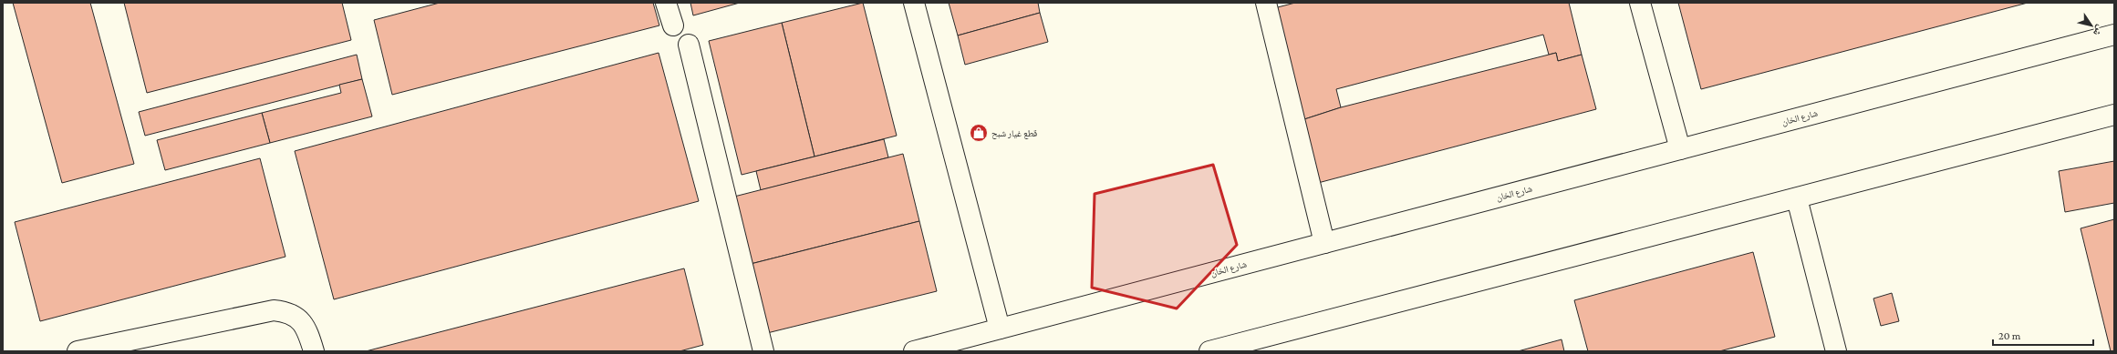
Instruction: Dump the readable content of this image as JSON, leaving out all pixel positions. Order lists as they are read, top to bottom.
{
  "streets": {
    "main road": ["شارع الخان"]
  },
  "places": {
    "shop": ["قطع غيار شبح"]
  },
  "scale_bar": "20 m",
  "north": "bottom right"
}
